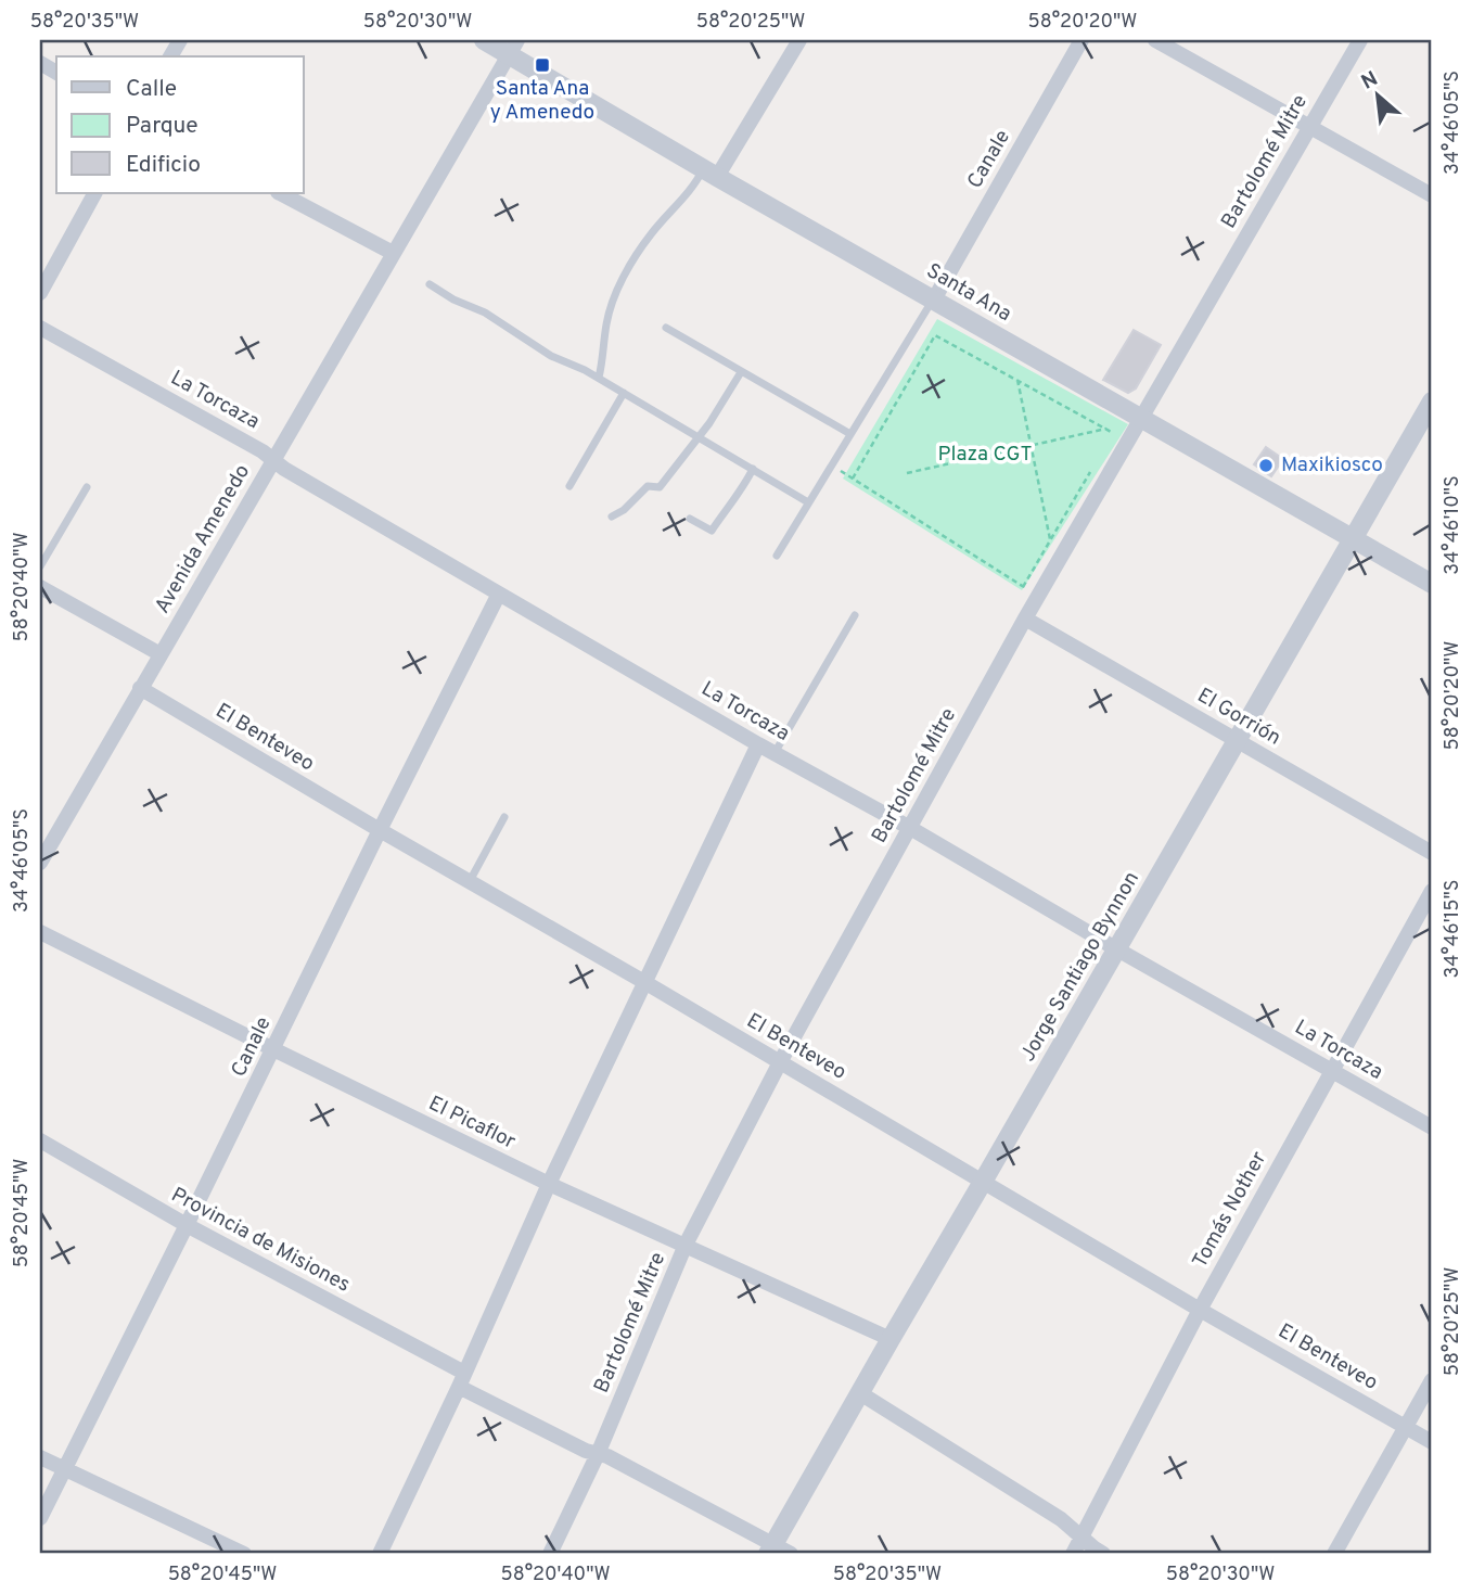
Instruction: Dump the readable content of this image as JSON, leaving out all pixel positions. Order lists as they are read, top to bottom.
{
  "streets": {
    "street": [
      "Canale",
      "Bartolomé Mitre",
      "Santa Ana",
      "La Torcaza",
      "Avenida Amenedo",
      "El Gorrión",
      "El Benteveo",
      "Jorge Santiago Bynnon",
      "El Picaflor",
      "Tomás Nother",
      "Provincia de Misiones"
    ]
  },
  "crossings": [
    ["Canale", "Santa Ana"],
    ["Canale", "La Torcaza"],
    ["Canale", "El Benteveo"],
    ["Canale", "El Picaflor"],
    ["Canale", "Provincia de Misiones"],
    ["Bartolomé Mitre", "Santa Ana"],
    ["Bartolomé Mitre", "La Torcaza"],
    ["Bartolomé Mitre", "El Gorrión"],
    ["Bartolomé Mitre", "El Benteveo"],
    ["Bartolomé Mitre", "El Picaflor"],
    ["Bartolomé Mitre", "Provincia de Misiones"],
    ["Santa Ana", "Avenida Amenedo"],
    ["Santa Ana", "Jorge Santiago Bynnon"],
    ["La Torcaza", "Avenida Amenedo"],
    ["La Torcaza", "Jorge Santiago Bynnon"],
    ["La Torcaza", "Tomás Nother"],
    ["Avenida Amenedo", "El Benteveo"],
    ["El Gorrión", "Jorge Santiago Bynnon"],
    ["El Benteveo", "Jorge Santiago Bynnon"],
    ["El Benteveo", "Tomás Nother"],
    ["Jorge Santiago Bynnon", "El Picaflor"],
    ["Jorge Santiago Bynnon", "Provincia de Misiones"]
  ],
  "parks": ["Plaza CGT"],
  "places": {
    "transit": ["Santa Ana y Amenedo"],
    "other": ["Maxikiosco"]
  },
  "legend": ["Calle", "Parque", "Edificio"],
  "north": "top left",
  "coordinates": [
    "58°20'35\"W",
    "58°20'30\"W",
    "58°20'25\"W",
    "58°20'20\"W",
    "34°46'05\"S",
    "34°46'10\"S",
    "58°20'40\"W",
    "34°46'15\"S",
    "58°20'45\"W"
  ]
}
